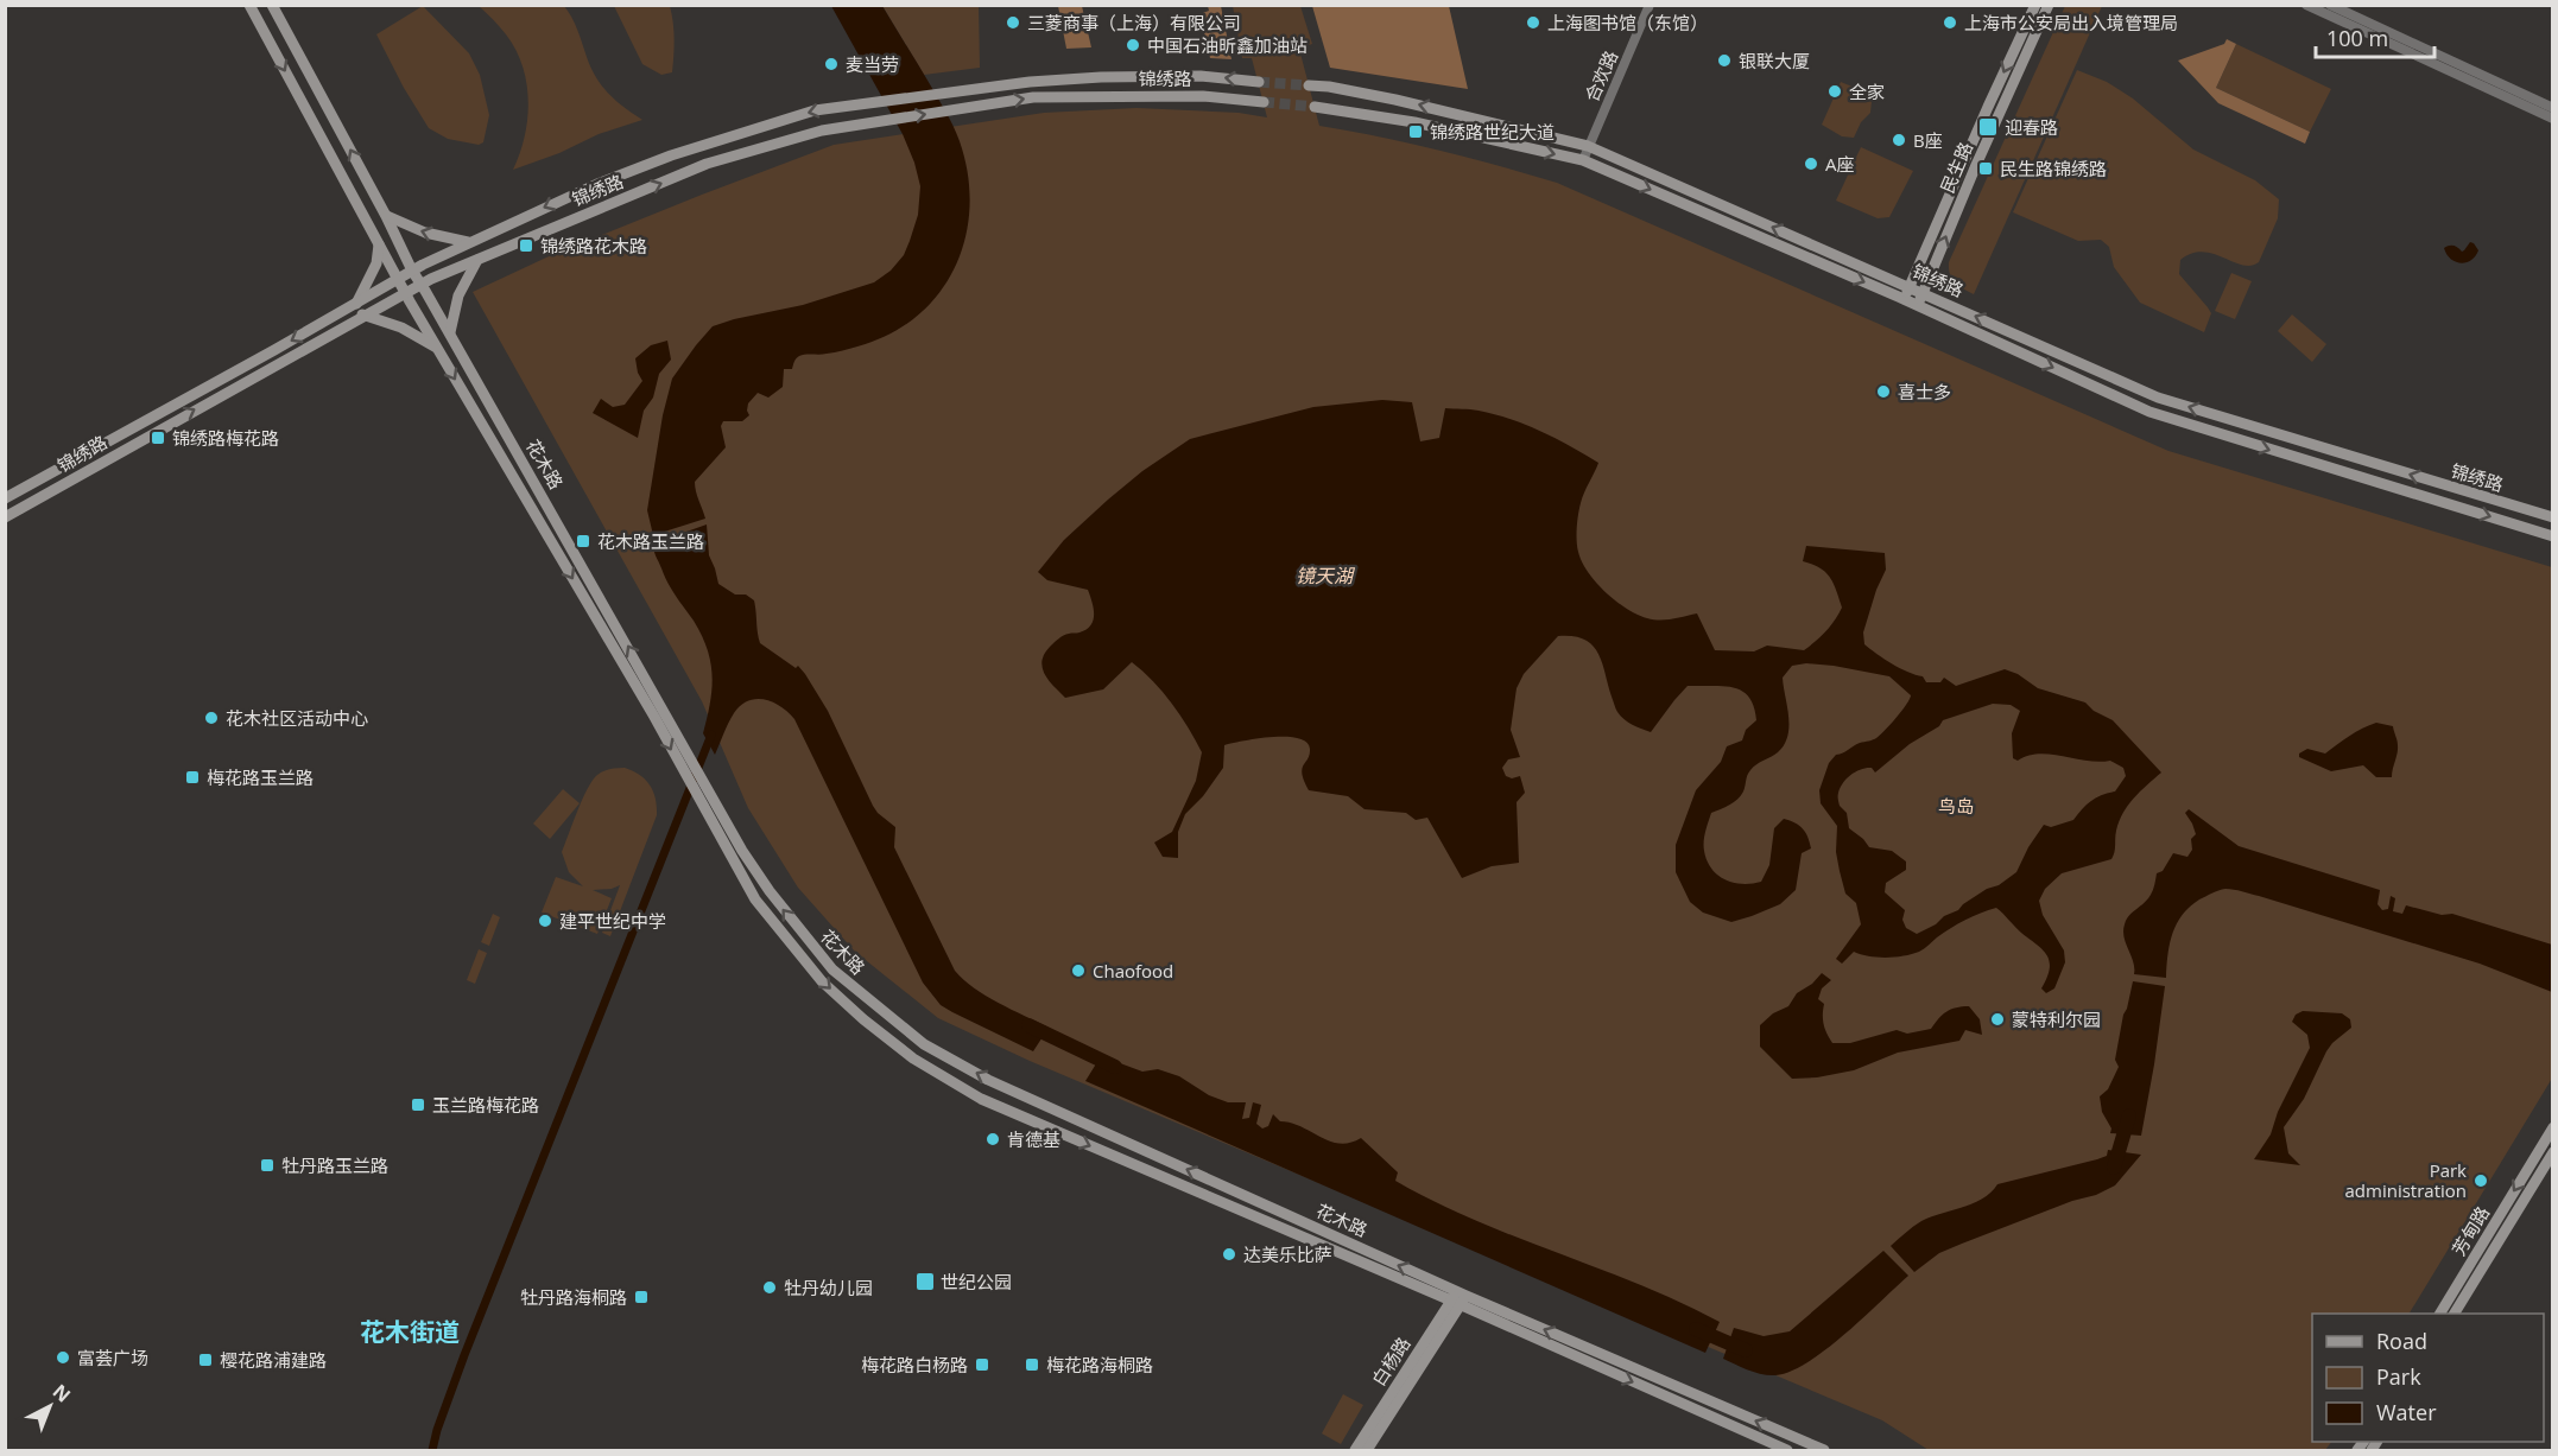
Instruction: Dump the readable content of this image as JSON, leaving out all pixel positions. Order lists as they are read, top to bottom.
{
  "streets": {
    "main road": [
      "锦绣路",
      "民生路",
      "花木路",
      "芳甸路",
      "白杨路"
    ],
    "street": ["合欢路"]
  },
  "crossings": [
    ["合欢路", "锦绣路"],
    ["锦绣路", "民生路"],
    ["锦绣路", "花木路"],
    ["花木路", "白杨路"]
  ],
  "districts": ["花木街道"],
  "water": ["镜天湖"],
  "parks": ["鸟岛"],
  "places": {
    "other": [
      "三菱商事（上海）有限公司",
      "上海图书馆（东馆）",
      "上海市公安局出入境管理局",
      "中国石油昕鑫加油站",
      "银联大厦",
      "麦当劳",
      "全家",
      "B座",
      "A座",
      "喜士多",
      "花木社区活动中心",
      "建平世纪中学",
      "Chaofood",
      "蒙特利尔园",
      "肯德基",
      "Park administration",
      "达美乐比萨",
      "牡丹幼儿园",
      "富荟广场"
    ],
    "transit": [
      "迎春路",
      "锦绣路世纪大道",
      "民生路锦绣路",
      "锦绣路花木路",
      "锦绣路梅花路",
      "花木路玉兰路",
      "梅花路玉兰路",
      "玉兰路梅花路",
      "牡丹路玉兰路",
      "世纪公园",
      "牡丹路海桐路",
      "樱花路浦建路",
      "梅花路白杨路",
      "梅花路海桐路"
    ]
  },
  "legend": ["Road", "Park", "Water"],
  "scale_bar": "100 m",
  "north": "top right"
}
